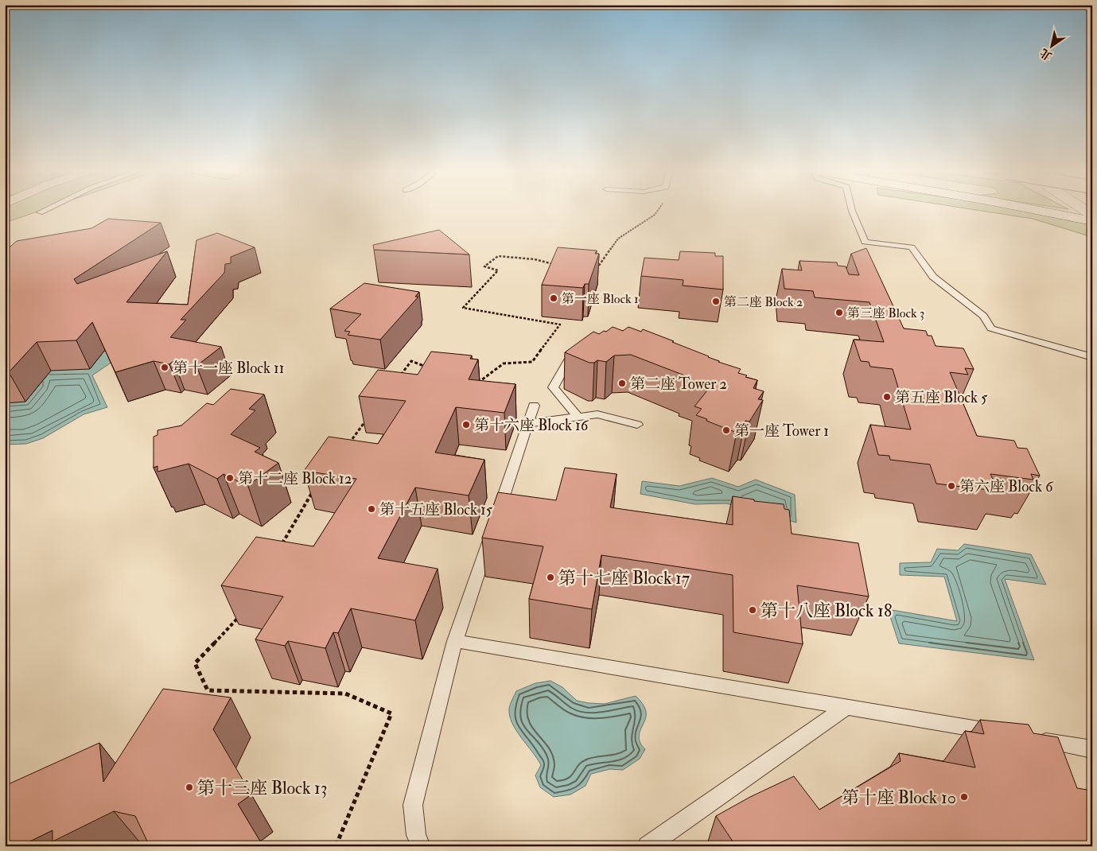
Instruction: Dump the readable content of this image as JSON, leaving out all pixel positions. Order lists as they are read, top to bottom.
{
  "places": [
    "第一座 Block 1",
    "第二座 Block 2",
    "第三座 Block 3",
    "第十一座 Block 11",
    "第二座 Tower 2",
    "第五座 Block 5",
    "第十六座 Block 16",
    "第一座 Tower 1",
    "第十二座 Block 12",
    "第六座 Block 6",
    "第十五座 Block 15",
    "第十七座 Block 17",
    "第十八座 Block 18",
    "第十三座 Block 13",
    "第十座 Block 10"
  ],
  "north": "bottom left"
}
